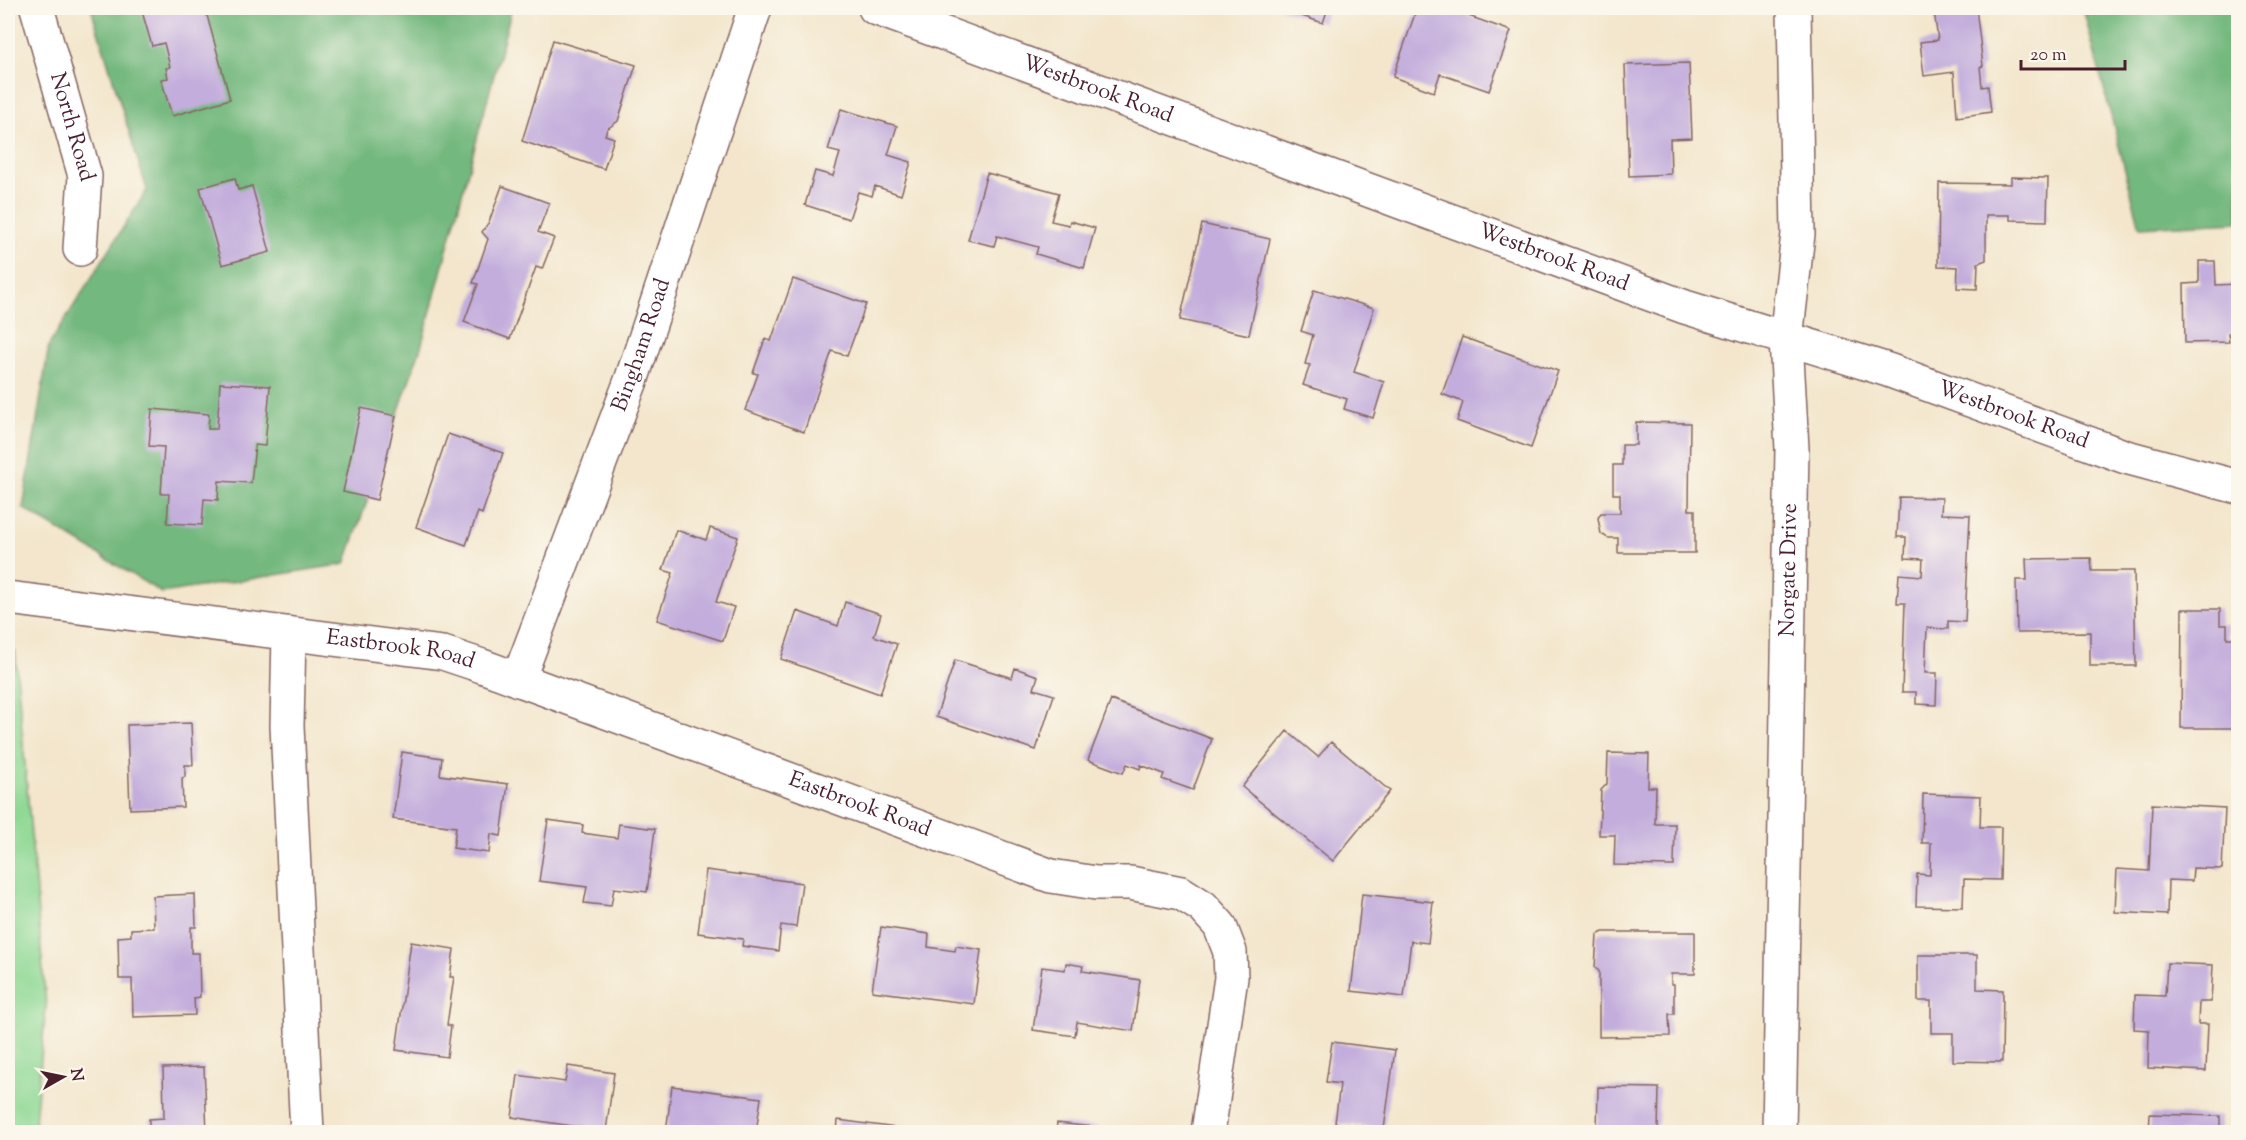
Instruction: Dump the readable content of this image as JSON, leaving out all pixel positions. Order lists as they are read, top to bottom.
{
  "streets": {
    "street": [
      "Westbrook Road",
      "North Road",
      "Bingham Road",
      "Norgate Drive",
      "Eastbrook Road"
    ]
  },
  "crossings": [
    ["Westbrook Road", "Norgate Drive"],
    ["Bingham Road", "Eastbrook Road"]
  ],
  "scale_bar": "20 m",
  "north": "right"
}
